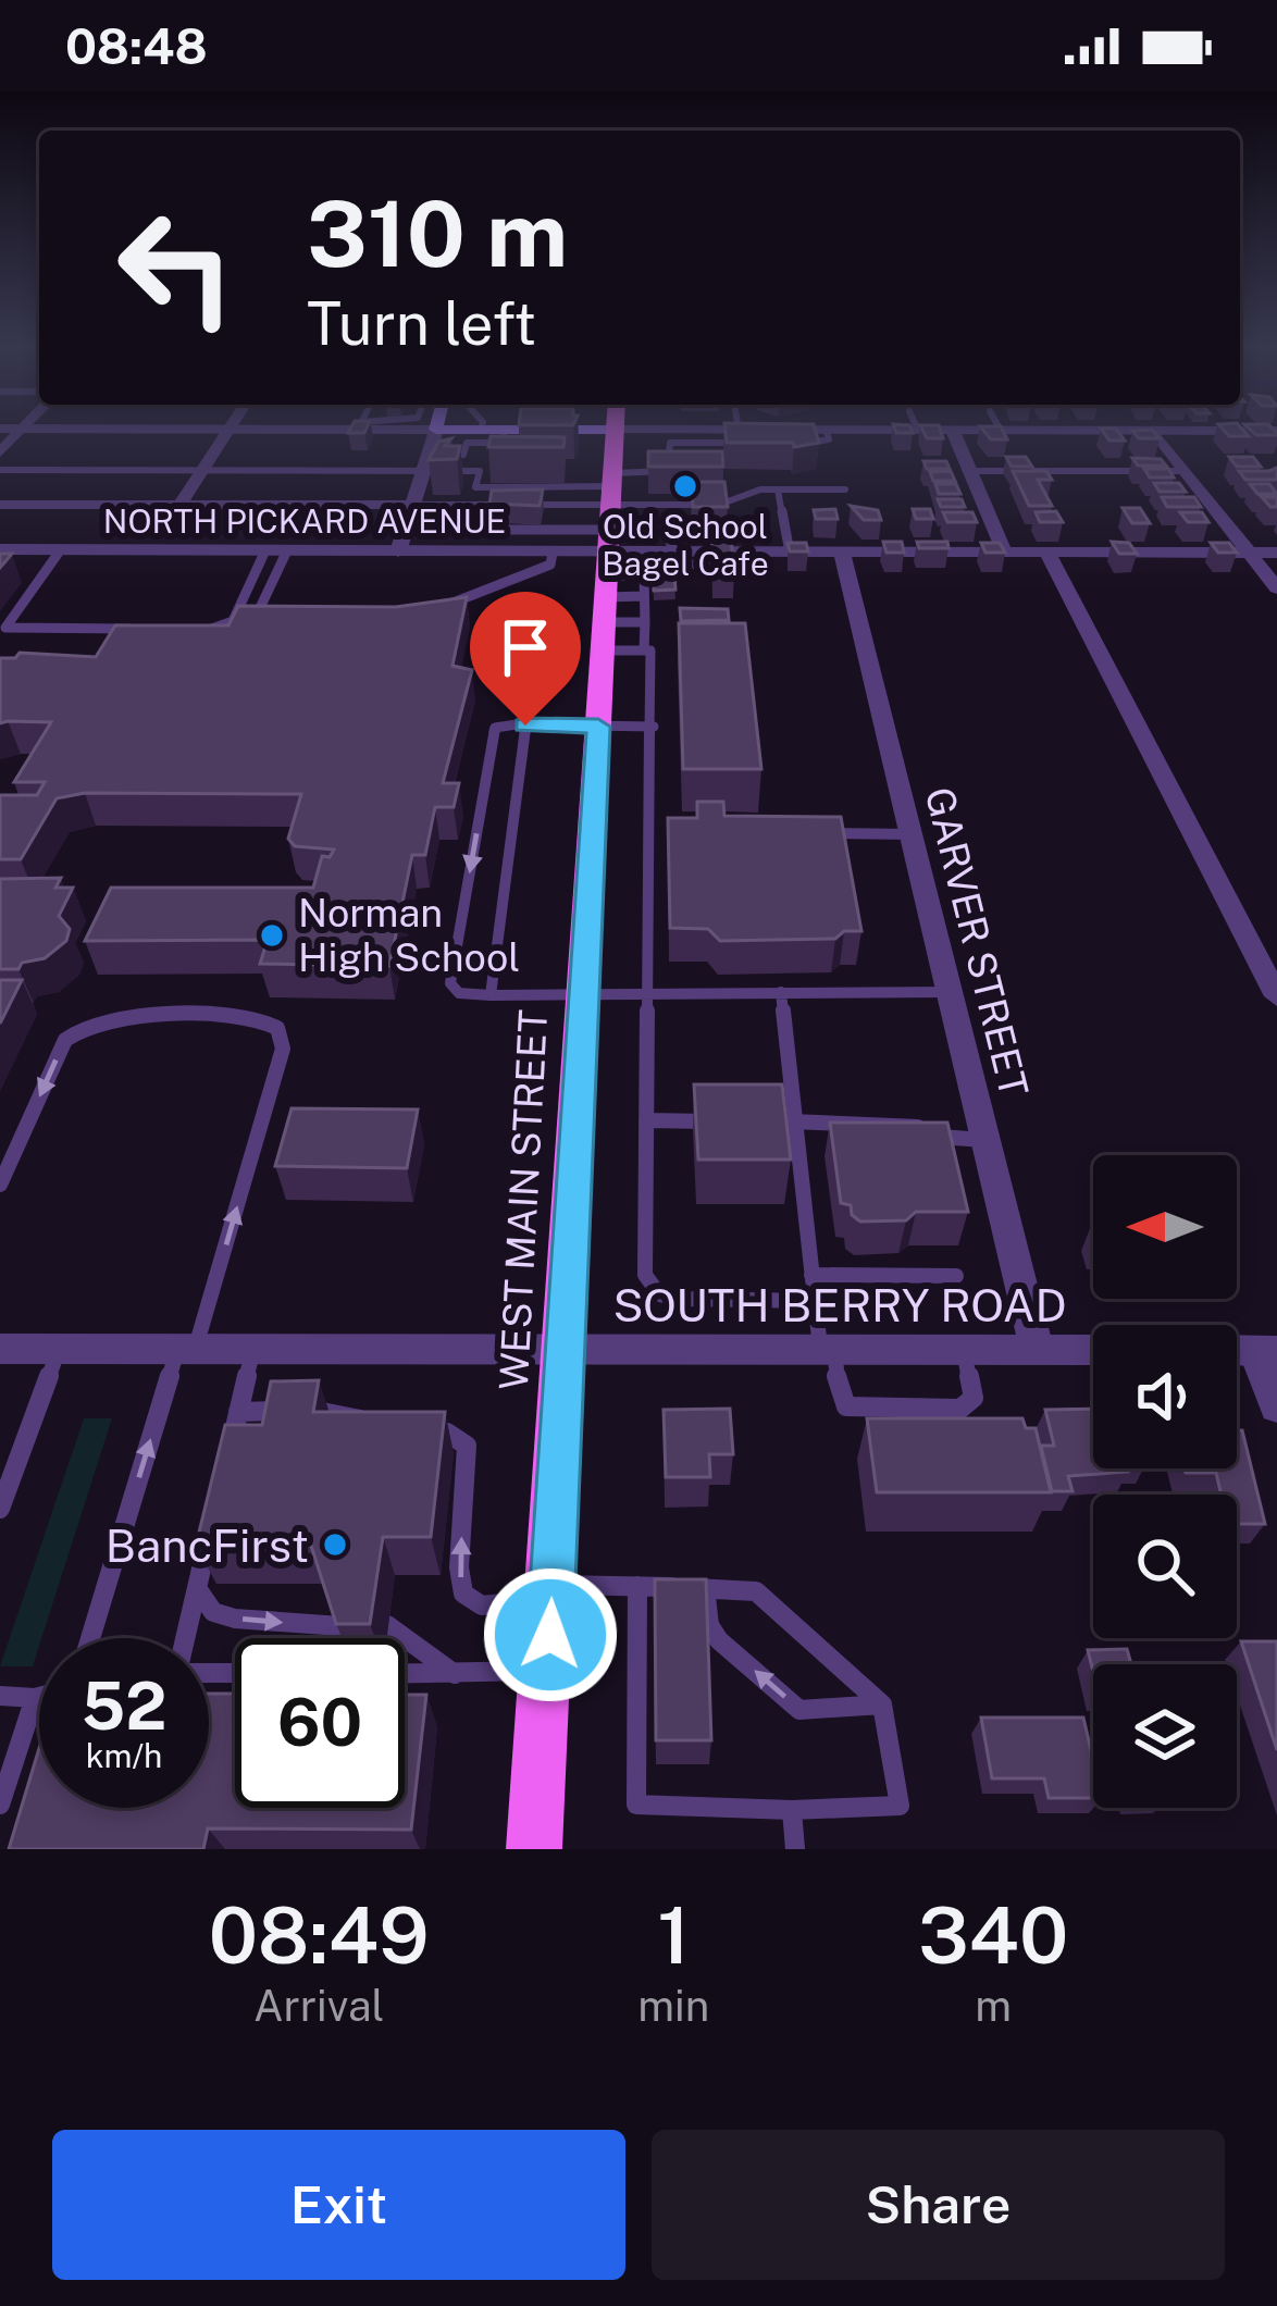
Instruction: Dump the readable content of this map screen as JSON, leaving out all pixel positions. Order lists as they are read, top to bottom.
{
  "streets": {
    "main road": ["WEST MAIN STREET"],
    "street": ["NORTH PICKARD AVENUE", "GARVER STREET", "SOUTH BERRY ROAD"]
  },
  "crossings": [
    ["NORTH PICKARD AVENUE", "GARVER STREET"],
    ["NORTH PICKARD AVENUE", "WEST MAIN STREET"],
    ["GARVER STREET", "SOUTH BERRY ROAD"],
    ["WEST MAIN STREET", "SOUTH BERRY ROAD"]
  ],
  "places": ["Old School Bagel Cafe", "Norman High School", "BancFirst"],
  "north": "left",
  "page": {
    "status": "08:48",
    "turn": ["310 m", "Turn left"],
    "speed": "52 km/h",
    "limit": "60",
    "eta": [
      "08:49",
      "Arrival",
      "1",
      "min",
      "340",
      "m"
    ],
    "buttons": ["Exit", "Share"]
  }
}
